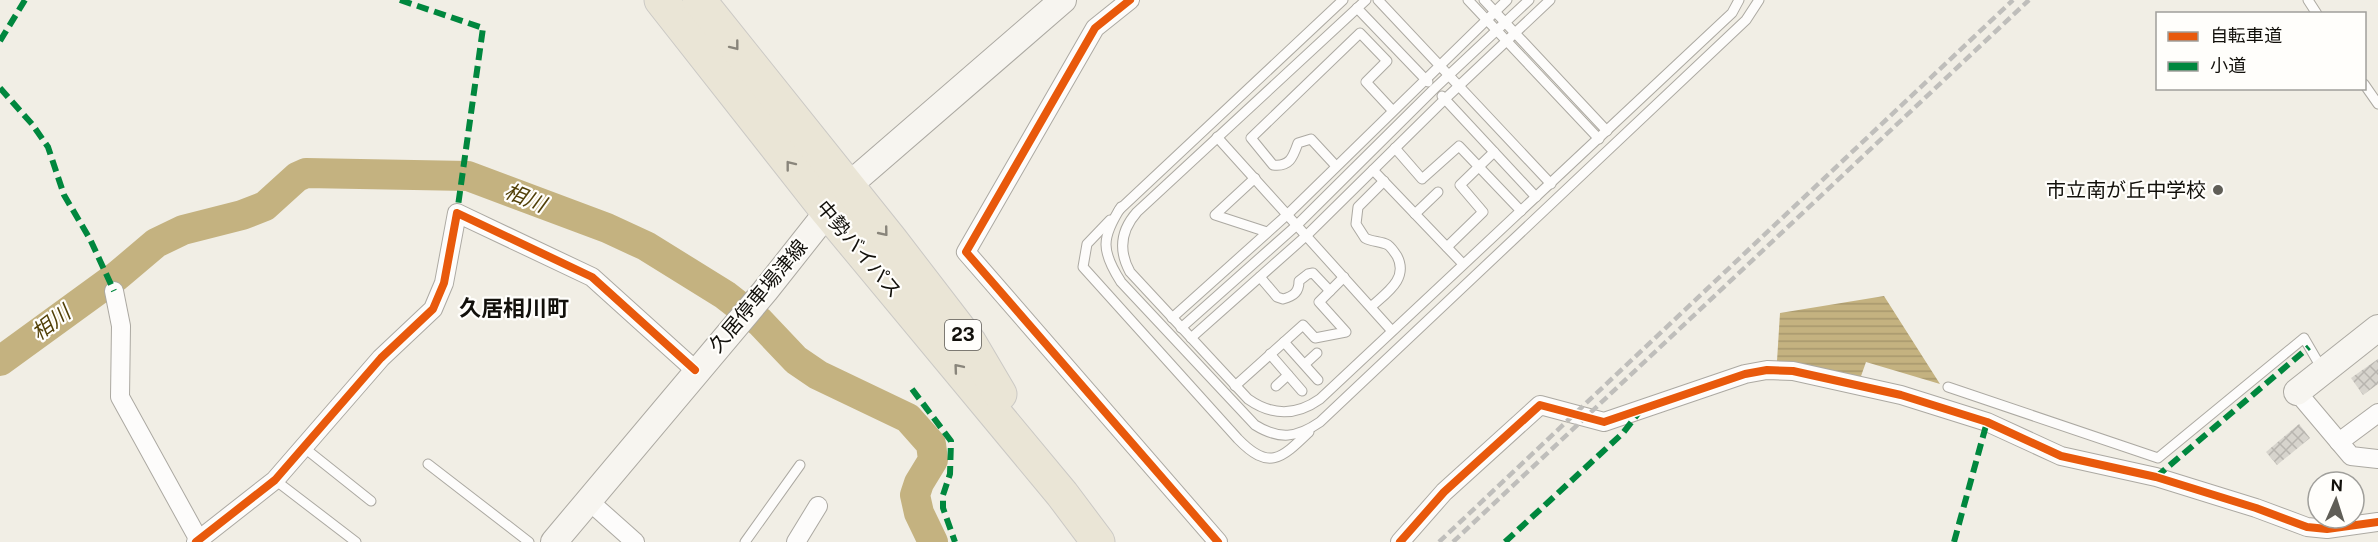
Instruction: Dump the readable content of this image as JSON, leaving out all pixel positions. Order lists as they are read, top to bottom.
{
  "streets": {
    "highway": ["中勢バイパス", "23"],
    "main road": ["久居停車場津線"]
  },
  "crossings": [
    ["中勢バイパス", "久居停車場津線"]
  ],
  "districts": ["久居相川町"],
  "water": ["相川"],
  "places": ["市立南が丘中学校"],
  "legend": ["自転車道", "小道"],
  "north": "top"
}
